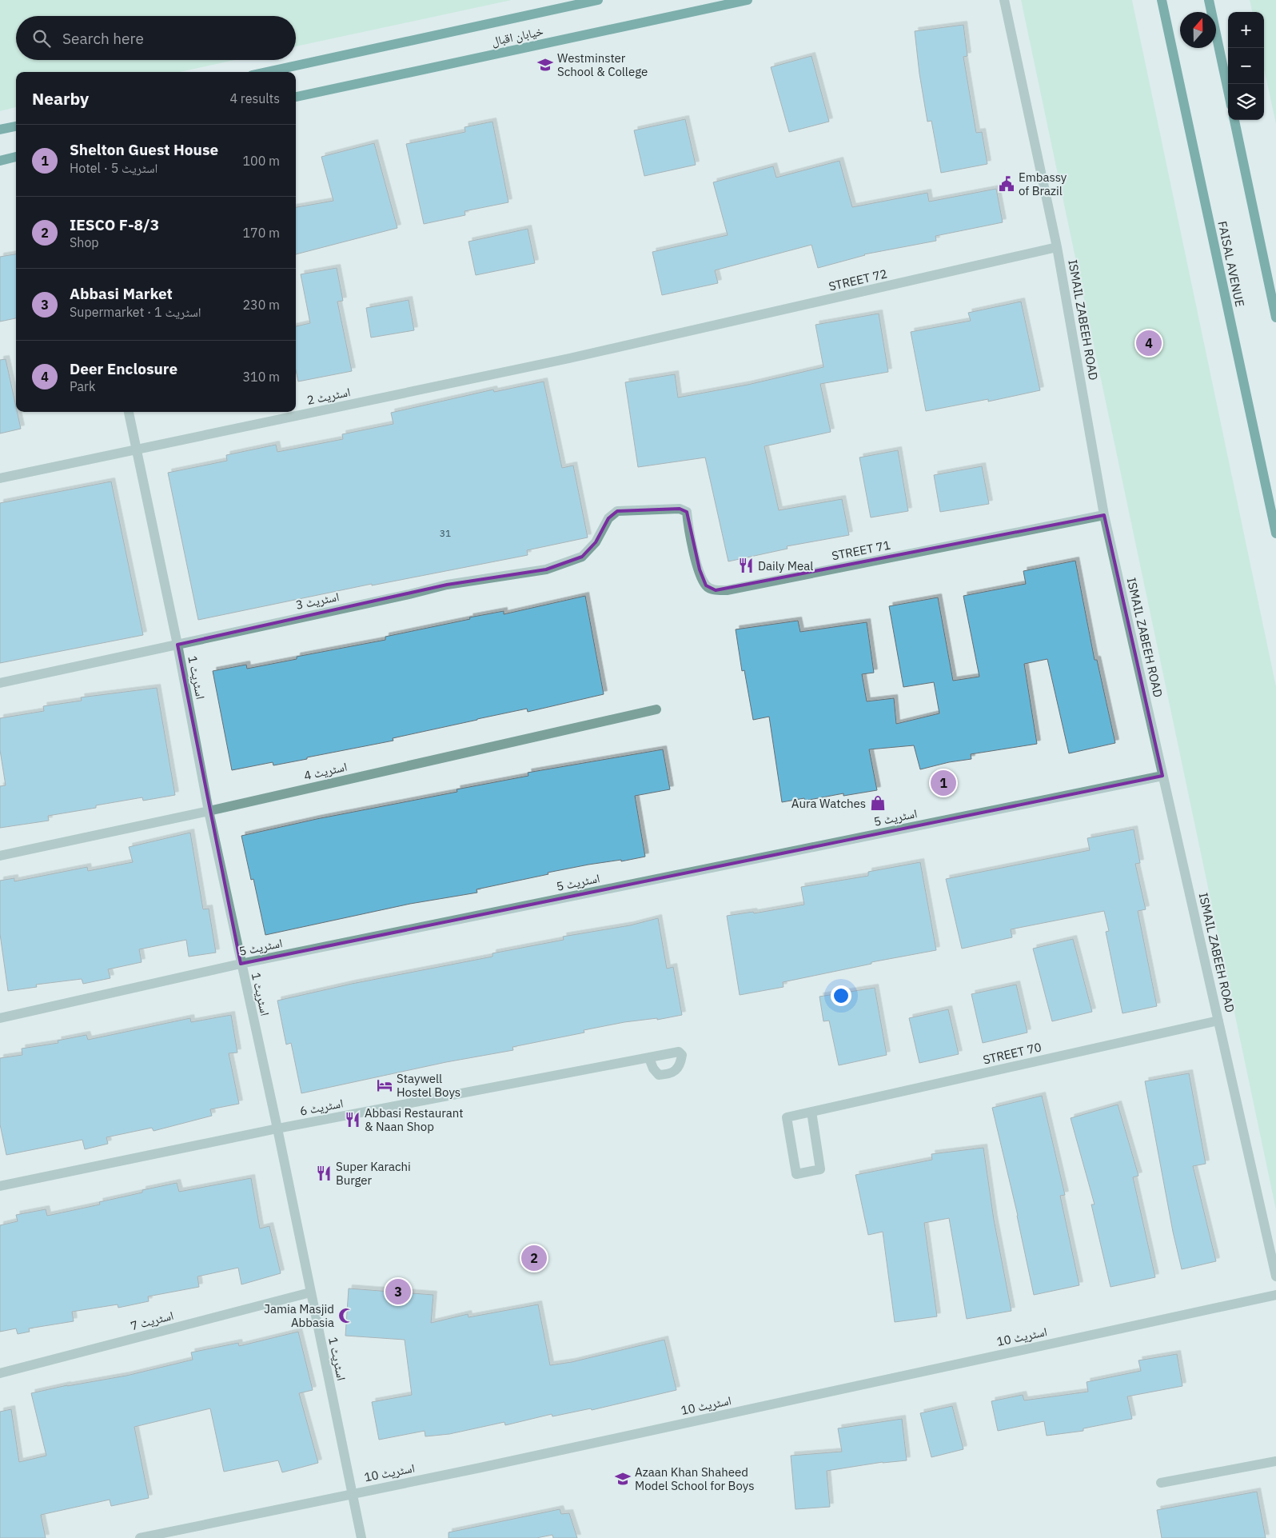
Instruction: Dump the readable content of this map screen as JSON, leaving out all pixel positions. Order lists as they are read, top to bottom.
{
  "streets": {
    "main road": ["خیابان اقبال", "FAISAL AVENUE"],
    "street": [
      "STREET 72",
      "ISMAIL ZABEEH ROAD",
      "اسٹریٹ 2",
      "STREET 71",
      "اسٹریٹ 3",
      "اسٹریٹ 1",
      "اسٹریٹ 4",
      "اسٹریٹ 5",
      "STREET 70",
      "اسٹریٹ 6",
      "اسٹریٹ 7",
      "اسٹریٹ 10"
    ]
  },
  "crossings": [
    ["STREET 72", "ISMAIL ZABEEH ROAD"],
    ["STREET 72", "اسٹریٹ 2"],
    ["ISMAIL ZABEEH ROAD", "STREET 71"],
    ["ISMAIL ZABEEH ROAD", "اسٹریٹ 5"],
    ["ISMAIL ZABEEH ROAD", "STREET 70"],
    ["اسٹریٹ 2", "اسٹریٹ 1"],
    ["STREET 71", "اسٹریٹ 3"],
    ["اسٹریٹ 3", "اسٹریٹ 1"],
    ["اسٹریٹ 1", "اسٹریٹ 4"],
    ["اسٹریٹ 1", "اسٹریٹ 5"],
    ["اسٹریٹ 1", "اسٹریٹ 6"],
    ["اسٹریٹ 1", "اسٹریٹ 7"],
    ["اسٹریٹ 1", "اسٹریٹ 10"]
  ],
  "places": {
    "school or university": ["Westminster School & College", "Azaan Khan Shaheed Model School for Boys"],
    "public building": ["Embassy of Brazil"],
    "restaurant": ["Daily Meal", "Abbasi Restaurant & Naan Shop", "Super Karachi Burger"],
    "shop": ["Aura Watches"],
    "hotel": ["Staywell Hostel Boys"],
    "mosque": ["Jamia Masjid Abbasia"]
  },
  "house_numbers": ["31"],
  "north": "top",
  "page": {
    "map_buttons": ["+", "−"],
    "search": "Search here",
    "heading": ["Nearby", "4 results"],
    "list": [
      {
        "mark": "1",
        "name": "Shelton Guest House",
        "note": "Hotel · اسٹریٹ 5",
        "value": "100 m"
      },
      {
        "mark": "2",
        "name": "IESCO F-8/3",
        "note": "Shop",
        "value": "170 m"
      },
      {
        "mark": "3",
        "name": "Abbasi Market",
        "note": "Supermarket · اسٹریٹ 1",
        "value": "230 m"
      },
      {
        "mark": "4",
        "name": "Deer Enclosure",
        "note": "Park",
        "value": "310 m"
      }
    ],
    "pins": [
      "4",
      "1",
      "2",
      "3"
    ]
  }
}
